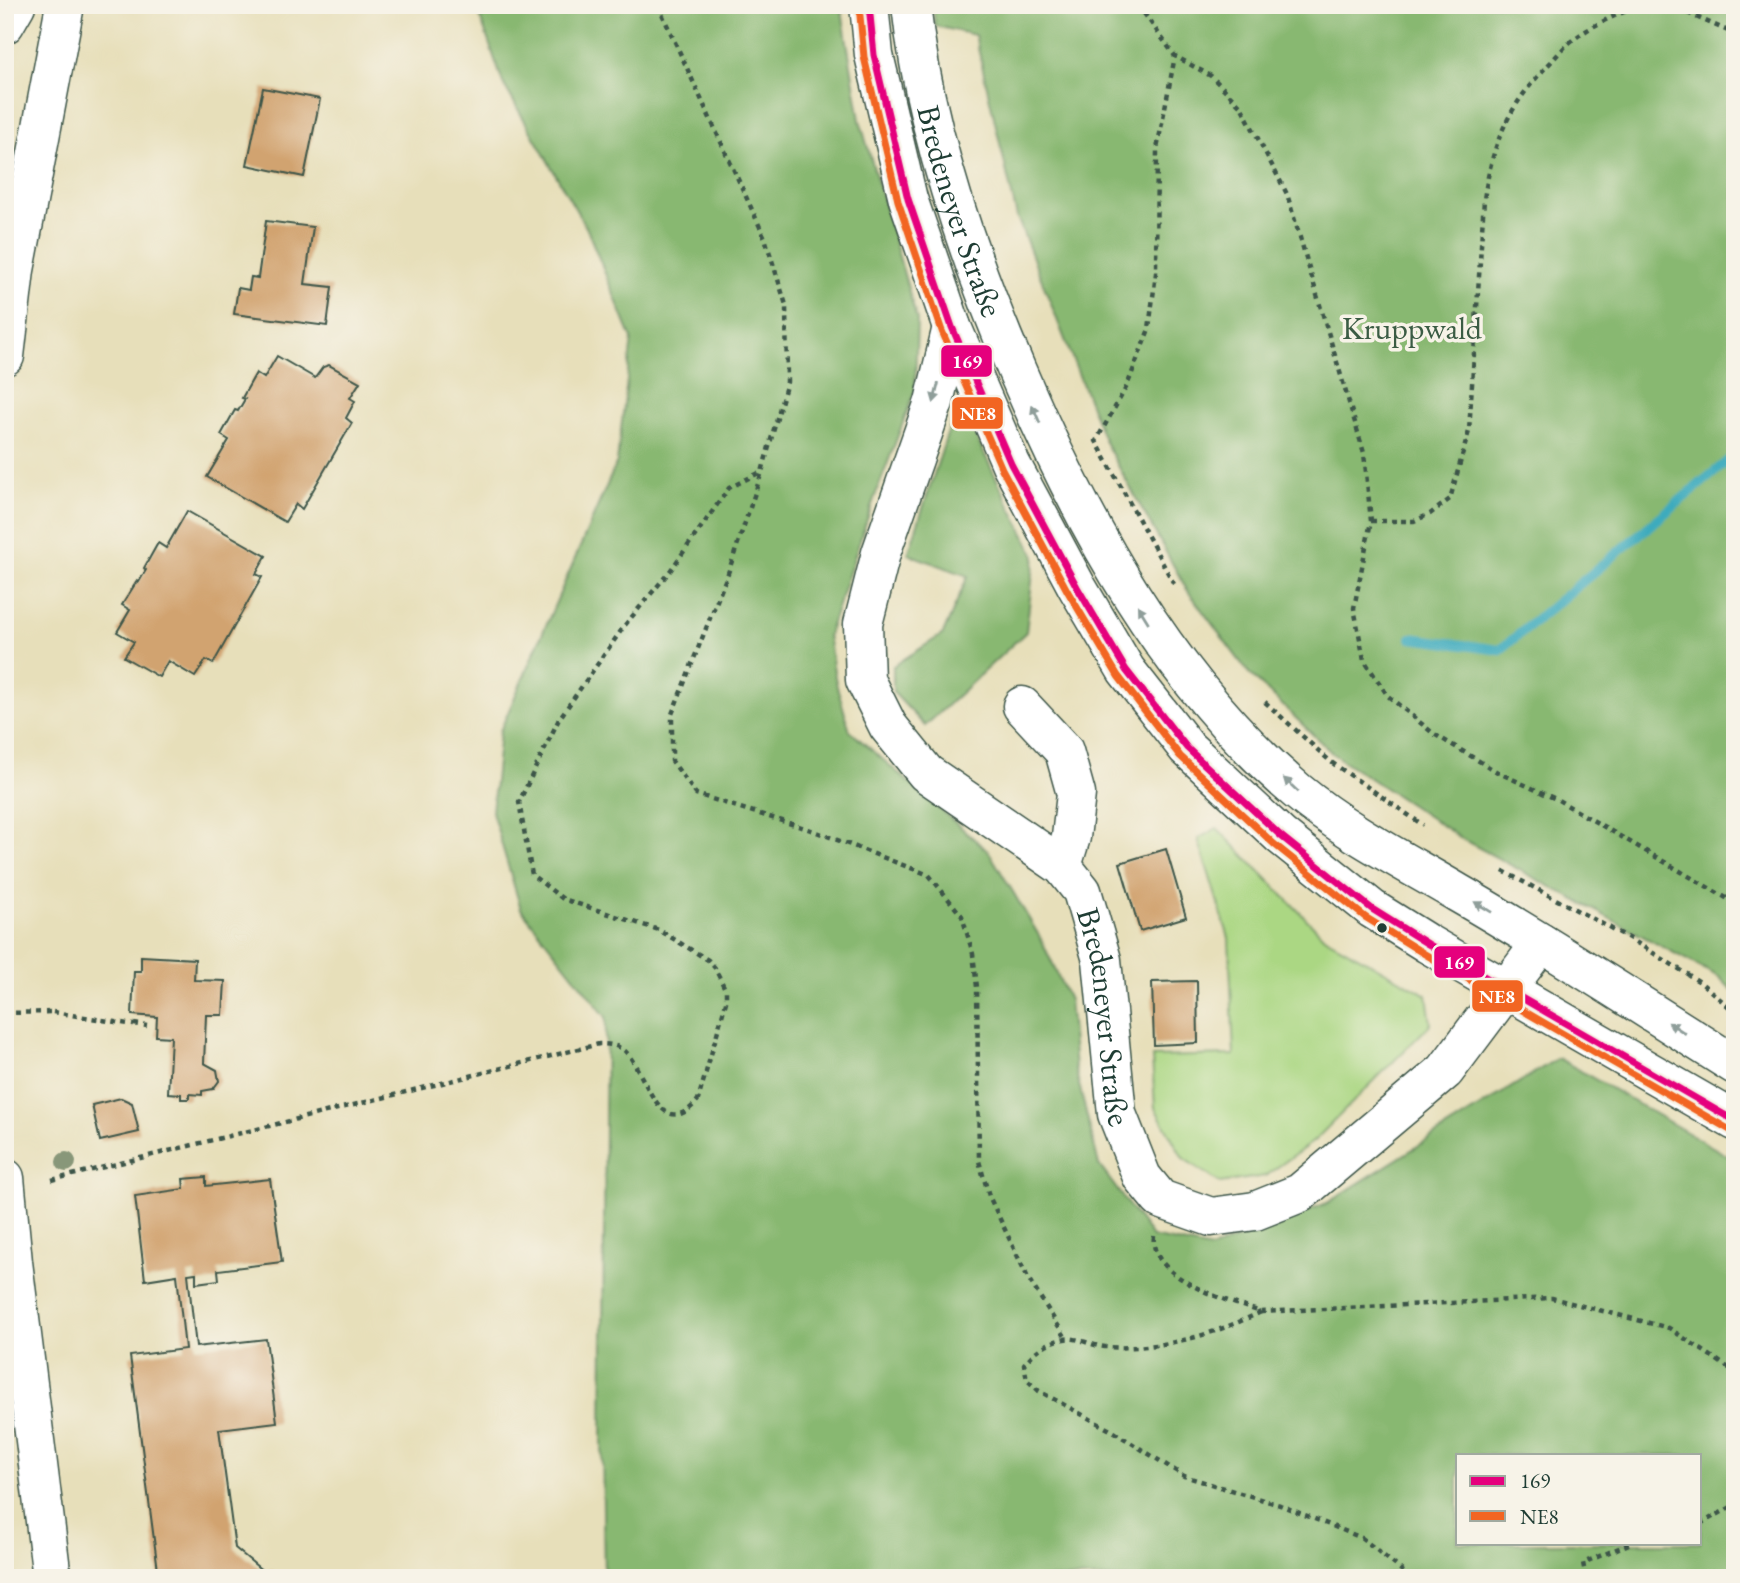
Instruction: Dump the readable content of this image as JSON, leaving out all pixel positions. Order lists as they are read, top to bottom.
{
  "streets": {
    "main road": ["Bredeneyer Straße"]
  },
  "parks": ["Kruppwald"],
  "lines": ["transit line 169", "transit line NE8"],
  "legend": ["169", "NE8"]
}
